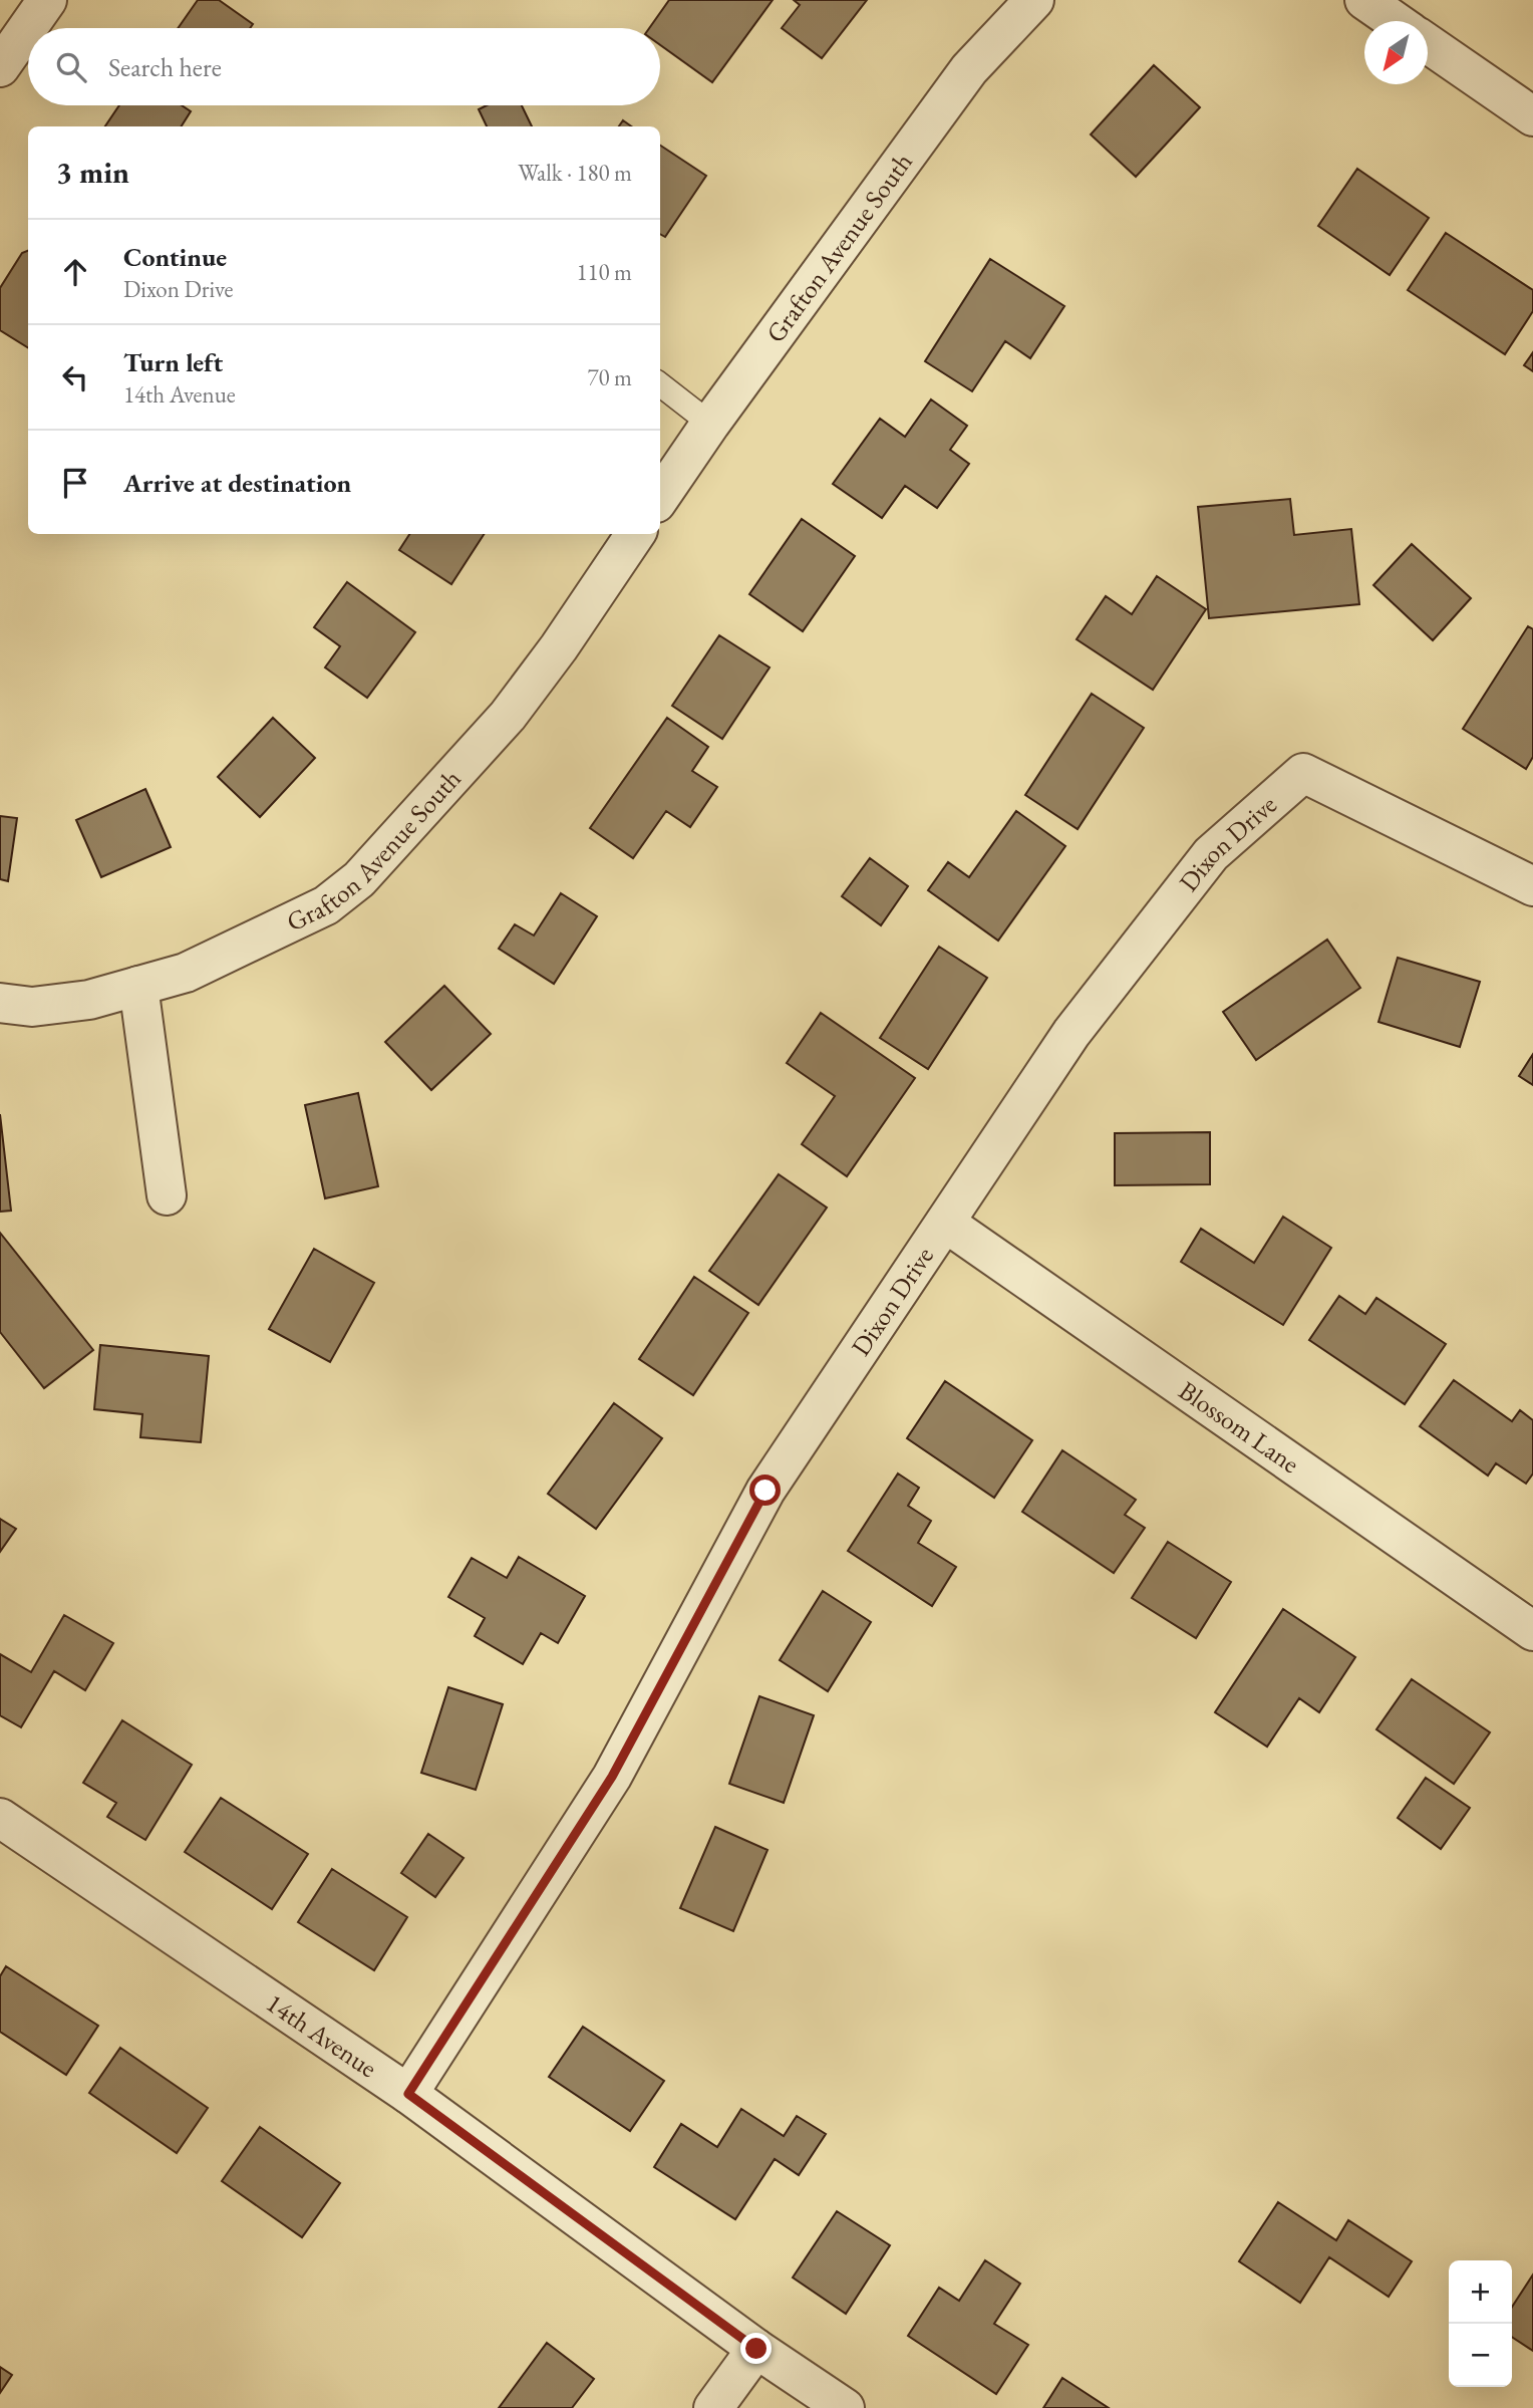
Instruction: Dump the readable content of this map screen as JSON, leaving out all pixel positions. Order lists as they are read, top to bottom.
{
  "streets": {
    "street": [
      "Grafton Avenue South",
      "Dixon Drive",
      "Blossom Lane",
      "14th Avenue"
    ]
  },
  "crossings": [
    ["Dixon Drive", "Blossom Lane"],
    ["Dixon Drive", "14th Avenue"]
  ],
  "north": "bottom left",
  "page": {
    "search": "Search here",
    "heading": ["3 min", "Walk · 180 m"],
    "list": [
      ["Continue", "Dixon Drive", "110 m"],
      ["Turn left", "14th Avenue", "70 m"],
      "Arrive at destination"
    ],
    "map_buttons": ["+", "−"]
  }
}
